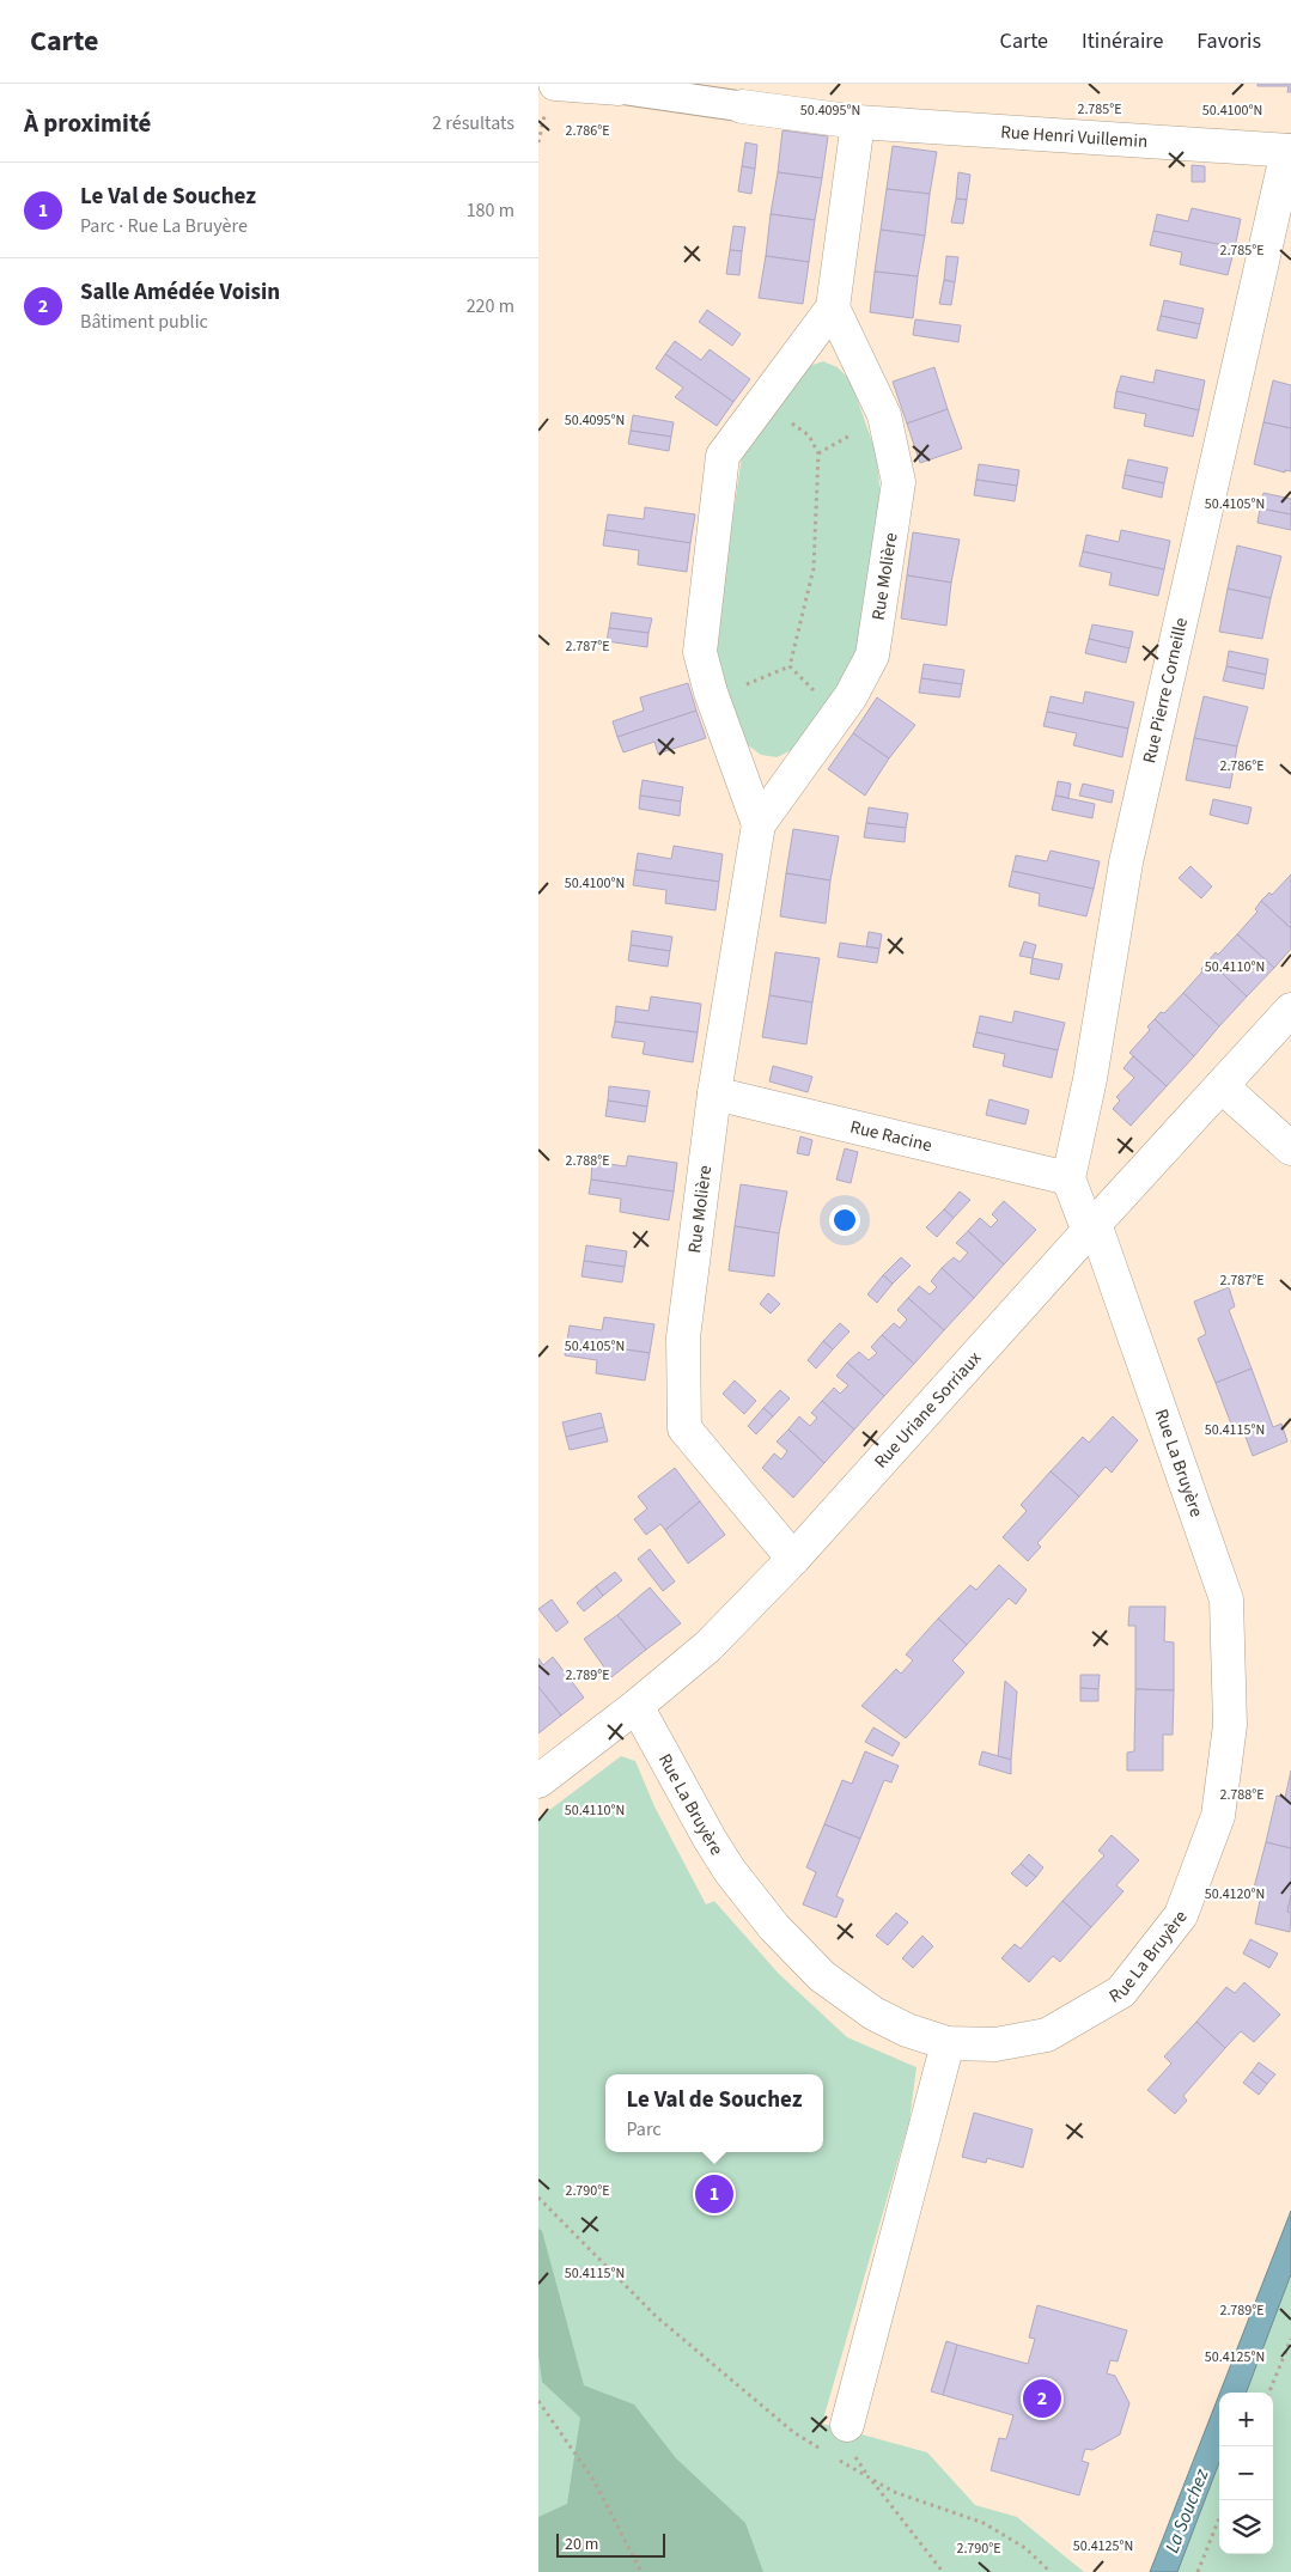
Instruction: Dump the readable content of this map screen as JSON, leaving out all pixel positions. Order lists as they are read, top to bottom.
{
  "streets": {
    "street": [
      "Rue Henri Vuillemin",
      "Rue Molière",
      "Rue Pierre Corneille",
      "Rue Racine",
      "Rue Uriane Sorriaux",
      "Rue La Bruyère"
    ]
  },
  "crossings": [
    ["Rue Henri Vuillemin", "Rue Molière"],
    ["Rue Henri Vuillemin", "Rue Pierre Corneille"],
    ["Rue Molière", "Rue Racine"],
    ["Rue Molière", "Rue Uriane Sorriaux"],
    ["Rue Pierre Corneille", "Rue Racine"],
    ["Rue Uriane Sorriaux", "Rue La Bruyère"]
  ],
  "water": ["La Souchez"],
  "scale_bar": "20 m",
  "page": {
    "header": "Carte",
    "nav": ["Carte", "Itinéraire", "Favoris"],
    "heading": ["À proximité", "2 résultats"],
    "list": [
      {
        "mark": "1",
        "name": "Le Val de Souchez",
        "note": "Parc · Rue La Bruyère",
        "value": "180 m"
      },
      {
        "mark": "2",
        "name": "Salle Amédée Voisin",
        "note": "Bâtiment public",
        "value": "220 m"
      }
    ],
    "popup": ["Le Val de Souchez", "Parc"],
    "pins": ["1", "2"],
    "map_buttons": ["+", "−"],
    "scale": "20 m"
  },
  "coordinates": [
    "2.785°E",
    "50.4095°N",
    "50.4100°N",
    "2.786°E",
    "50.4105°N",
    "2.787°E",
    "50.4110°N",
    "2.788°E",
    "50.4115°N",
    "2.789°E",
    "50.4120°N",
    "2.790°E",
    "50.4125°N"
  ]
}
